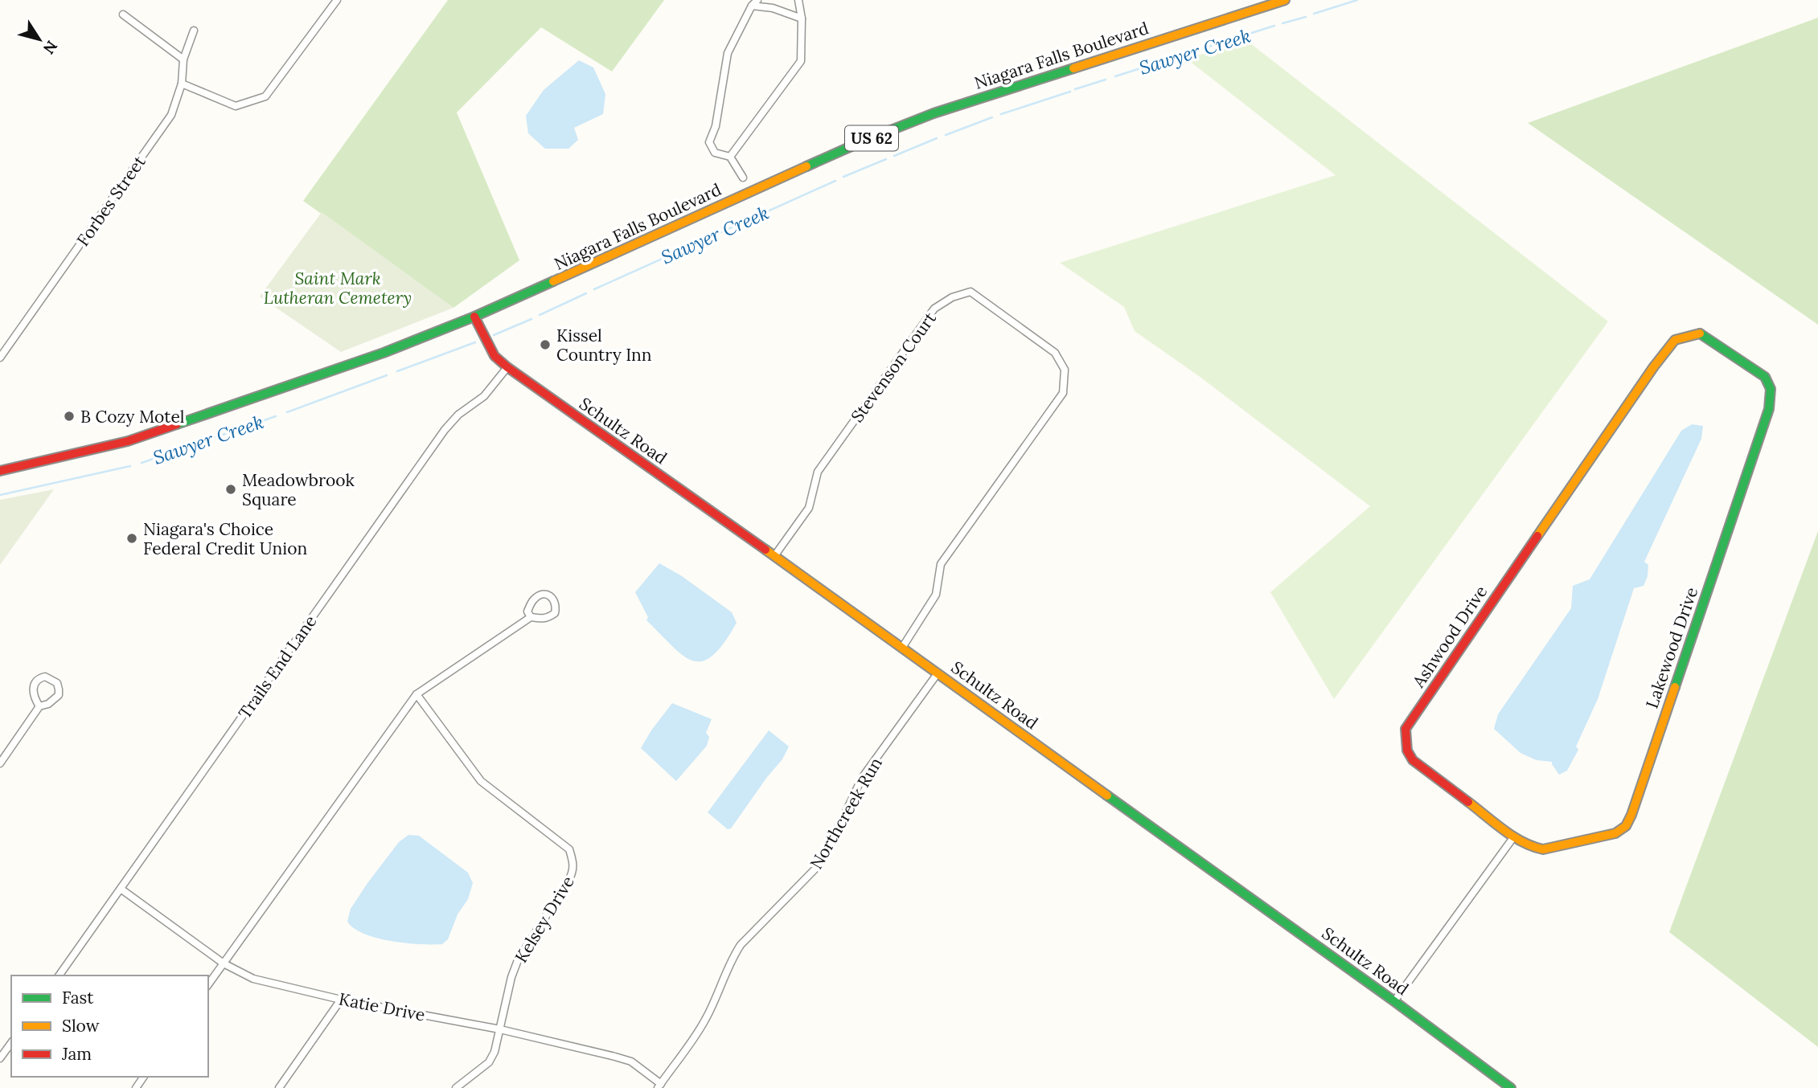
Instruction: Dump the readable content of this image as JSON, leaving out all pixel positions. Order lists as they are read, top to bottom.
{
  "streets": {
    "street": [
      "Niagara Falls Boulevard",
      "US 62",
      "Forbes Street",
      "Stevenson Court",
      "Schultz Road",
      "Ashwood Drive",
      "Lakewood Drive",
      "Trails End Lane",
      "Northcreek Run",
      "Kelsey Drive",
      "Katie Drive"
    ]
  },
  "crossings": [
    ["Niagara Falls Boulevard", "Schultz Road"],
    ["Stevenson Court", "Schultz Road"],
    ["Schultz Road", "Trails End Lane"],
    ["Schultz Road", "Northcreek Run"],
    ["Ashwood Drive", "Lakewood Drive"],
    ["Trails End Lane", "Katie Drive"],
    ["Northcreek Run", "Katie Drive"],
    ["Kelsey Drive", "Katie Drive"]
  ],
  "water": ["Sawyer Creek"],
  "parks": ["Saint Mark Lutheran Cemetery"],
  "places": [
    "Kissel Country Inn",
    "B Cozy Motel",
    "Meadowbrook Square",
    "Niagara's Choice Federal Credit Union"
  ],
  "legend": ["Fast", "Slow", "Jam"],
  "north": "bottom right"
}
